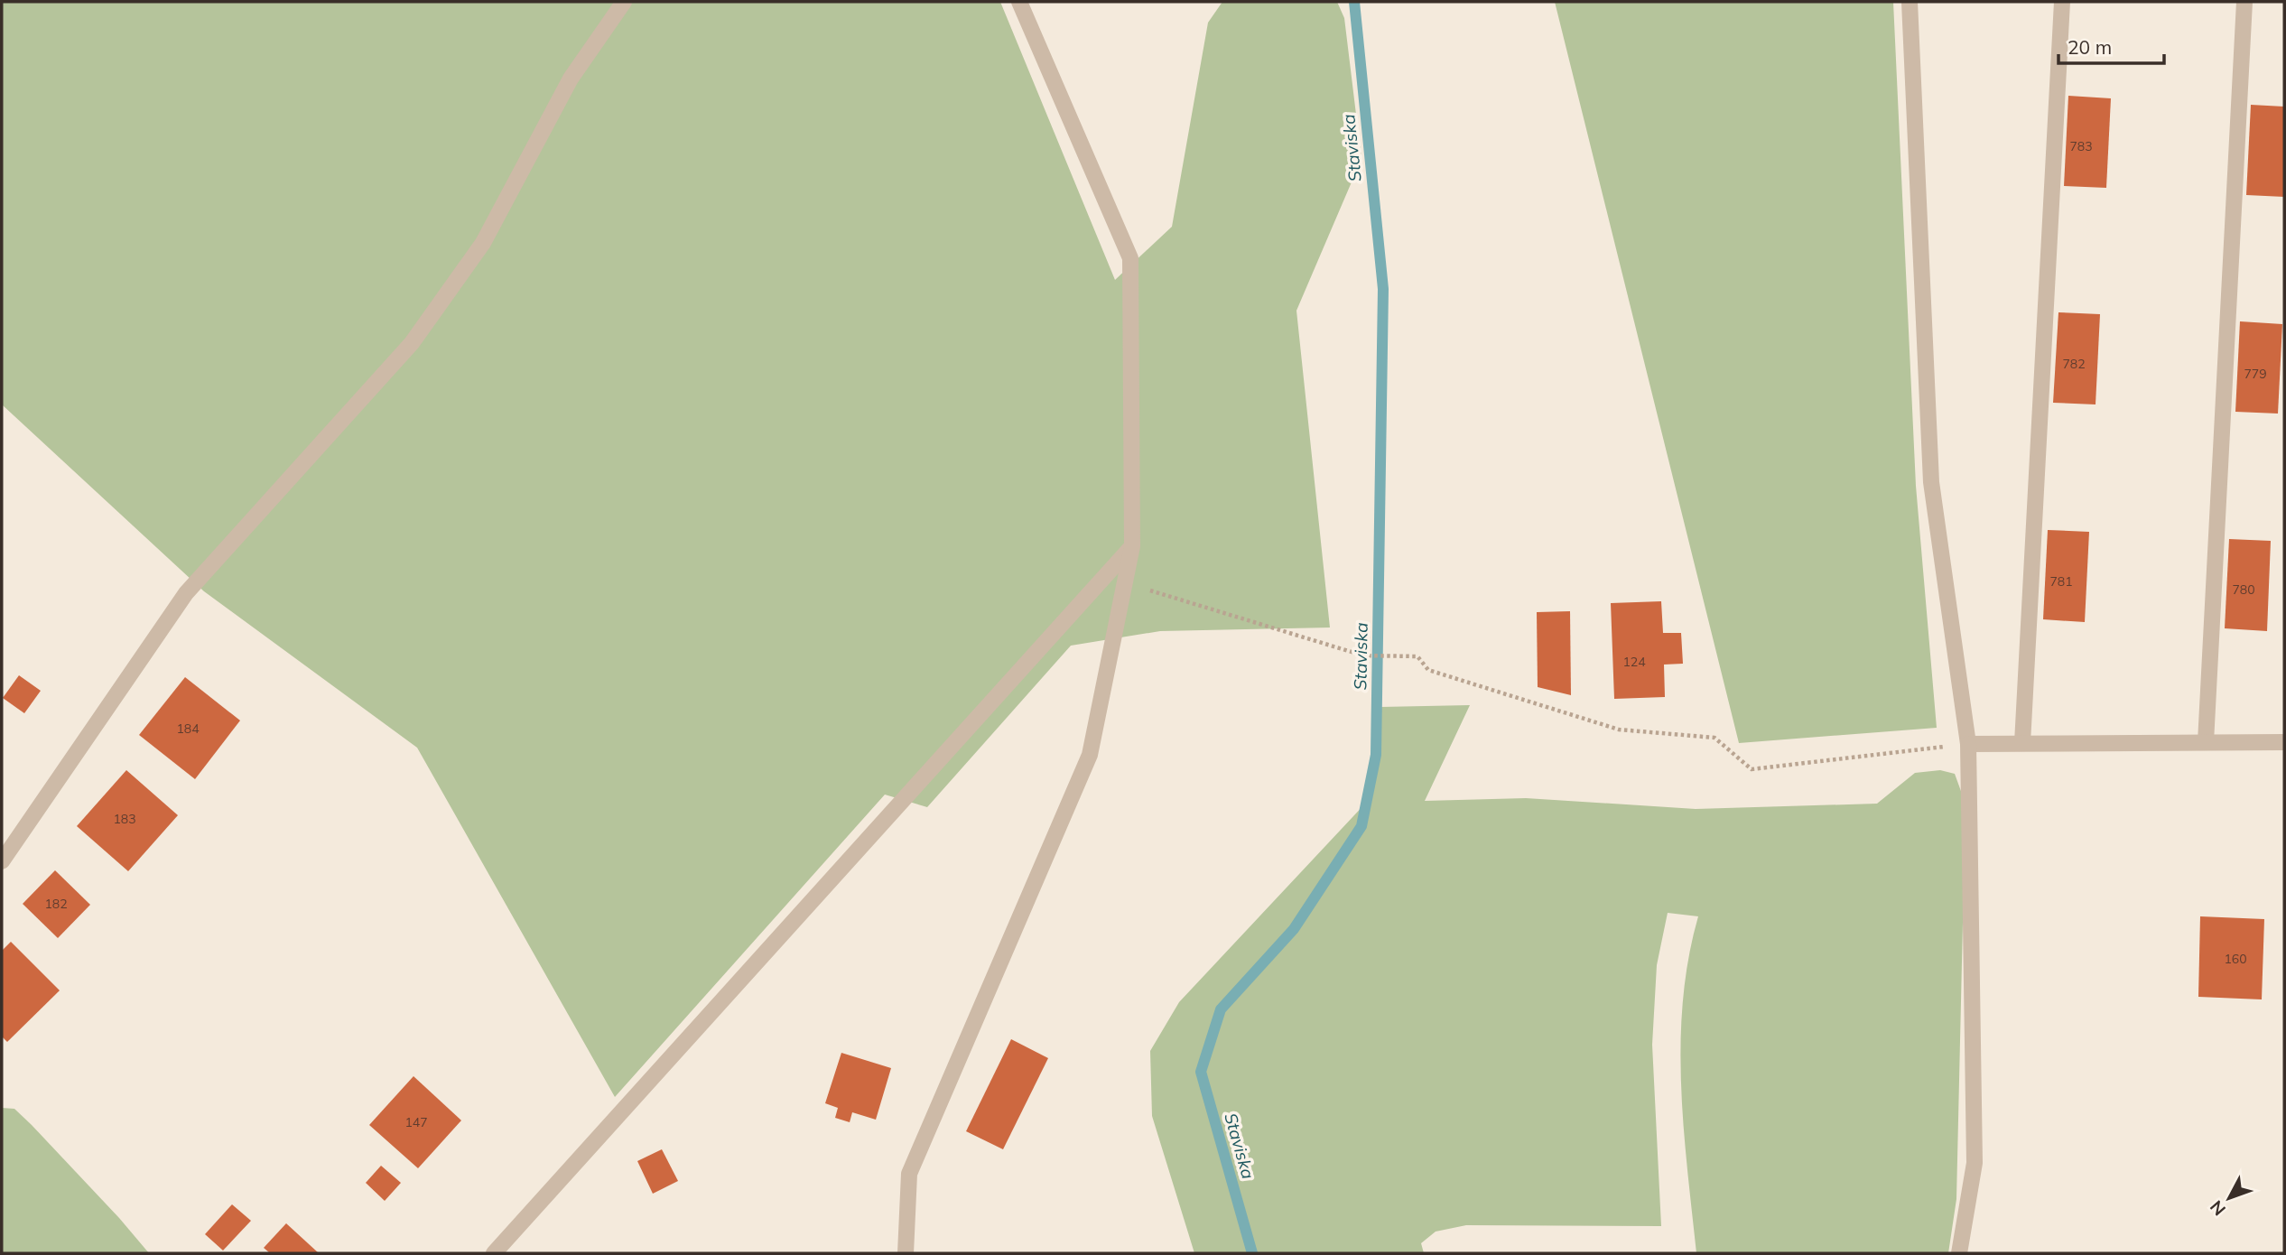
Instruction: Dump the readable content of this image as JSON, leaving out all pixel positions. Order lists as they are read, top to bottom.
{
  "water": ["Staviska"],
  "house_numbers": [
    "783",
    "782",
    "779",
    "781",
    "780",
    "124",
    "184",
    "183",
    "182",
    "160",
    "147"
  ],
  "scale_bar": "20 m",
  "north": "bottom left"
}
